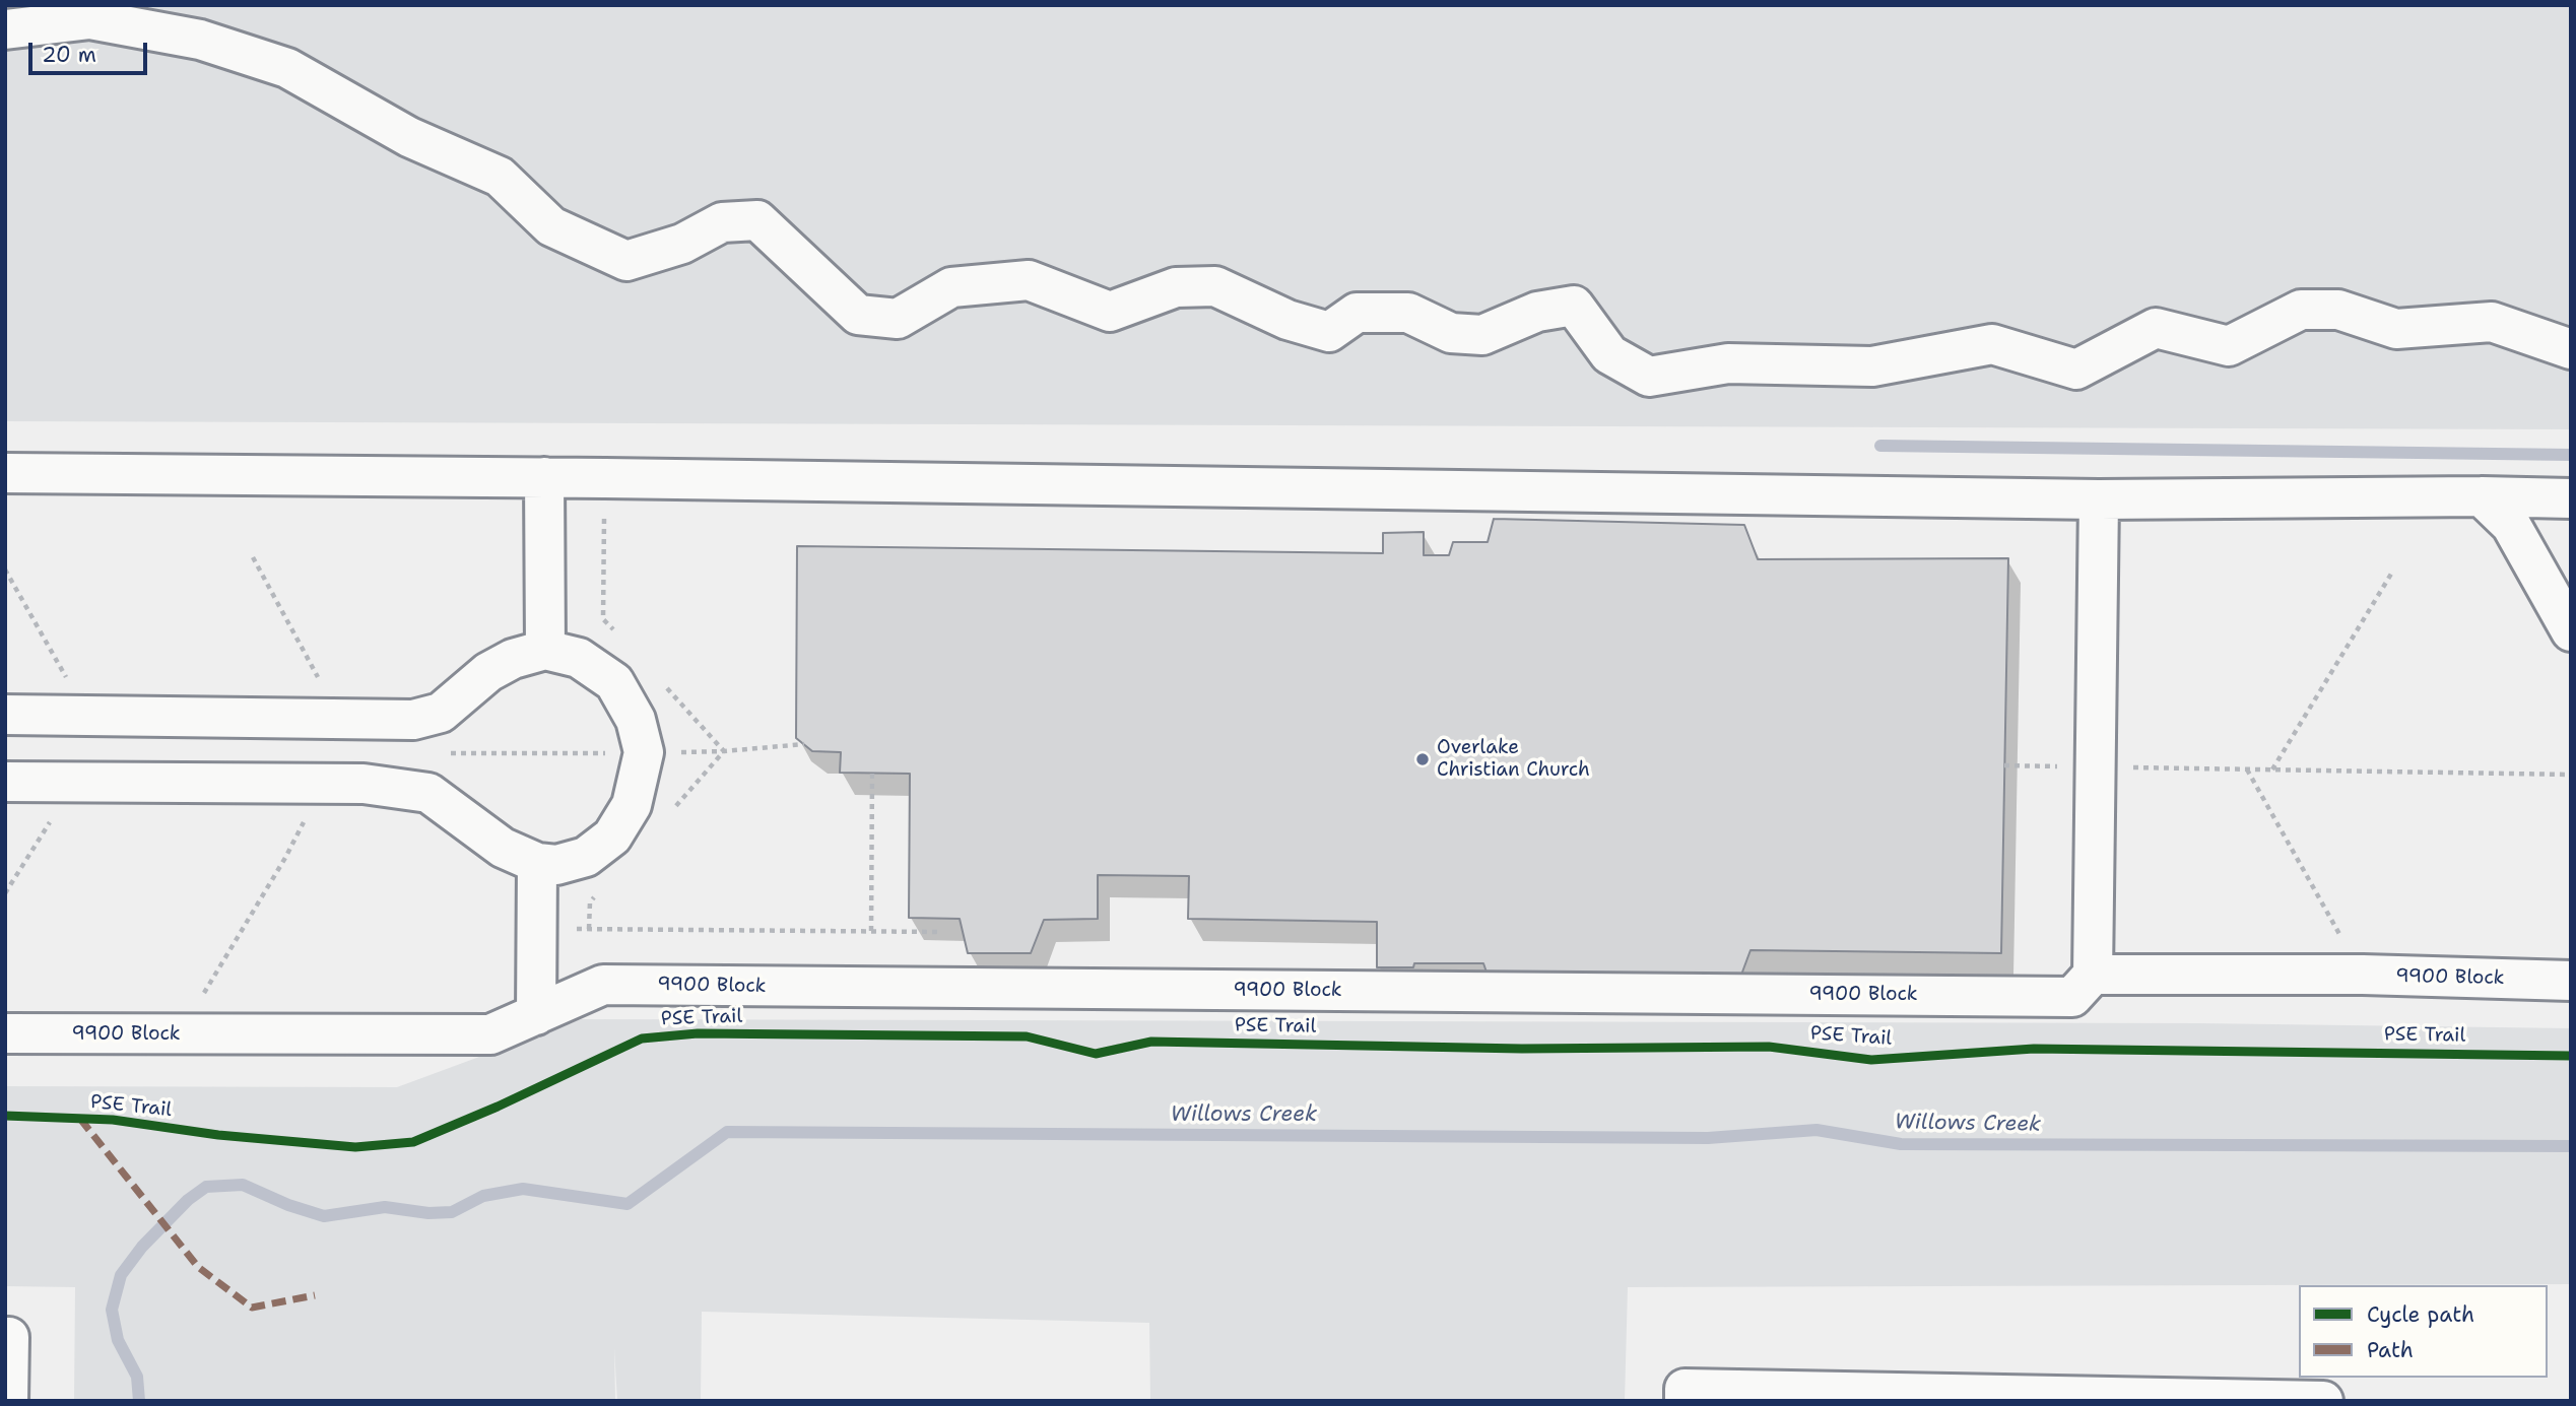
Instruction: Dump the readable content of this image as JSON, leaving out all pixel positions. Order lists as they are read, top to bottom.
{
  "streets": {
    "lane": ["9900 Block"],
    "cycle path": ["PSE Trail"]
  },
  "water": ["Willows Creek"],
  "places": ["Overlake Christian Church"],
  "legend": ["Cycle path", "Path"],
  "scale_bar": "20 m"
}
